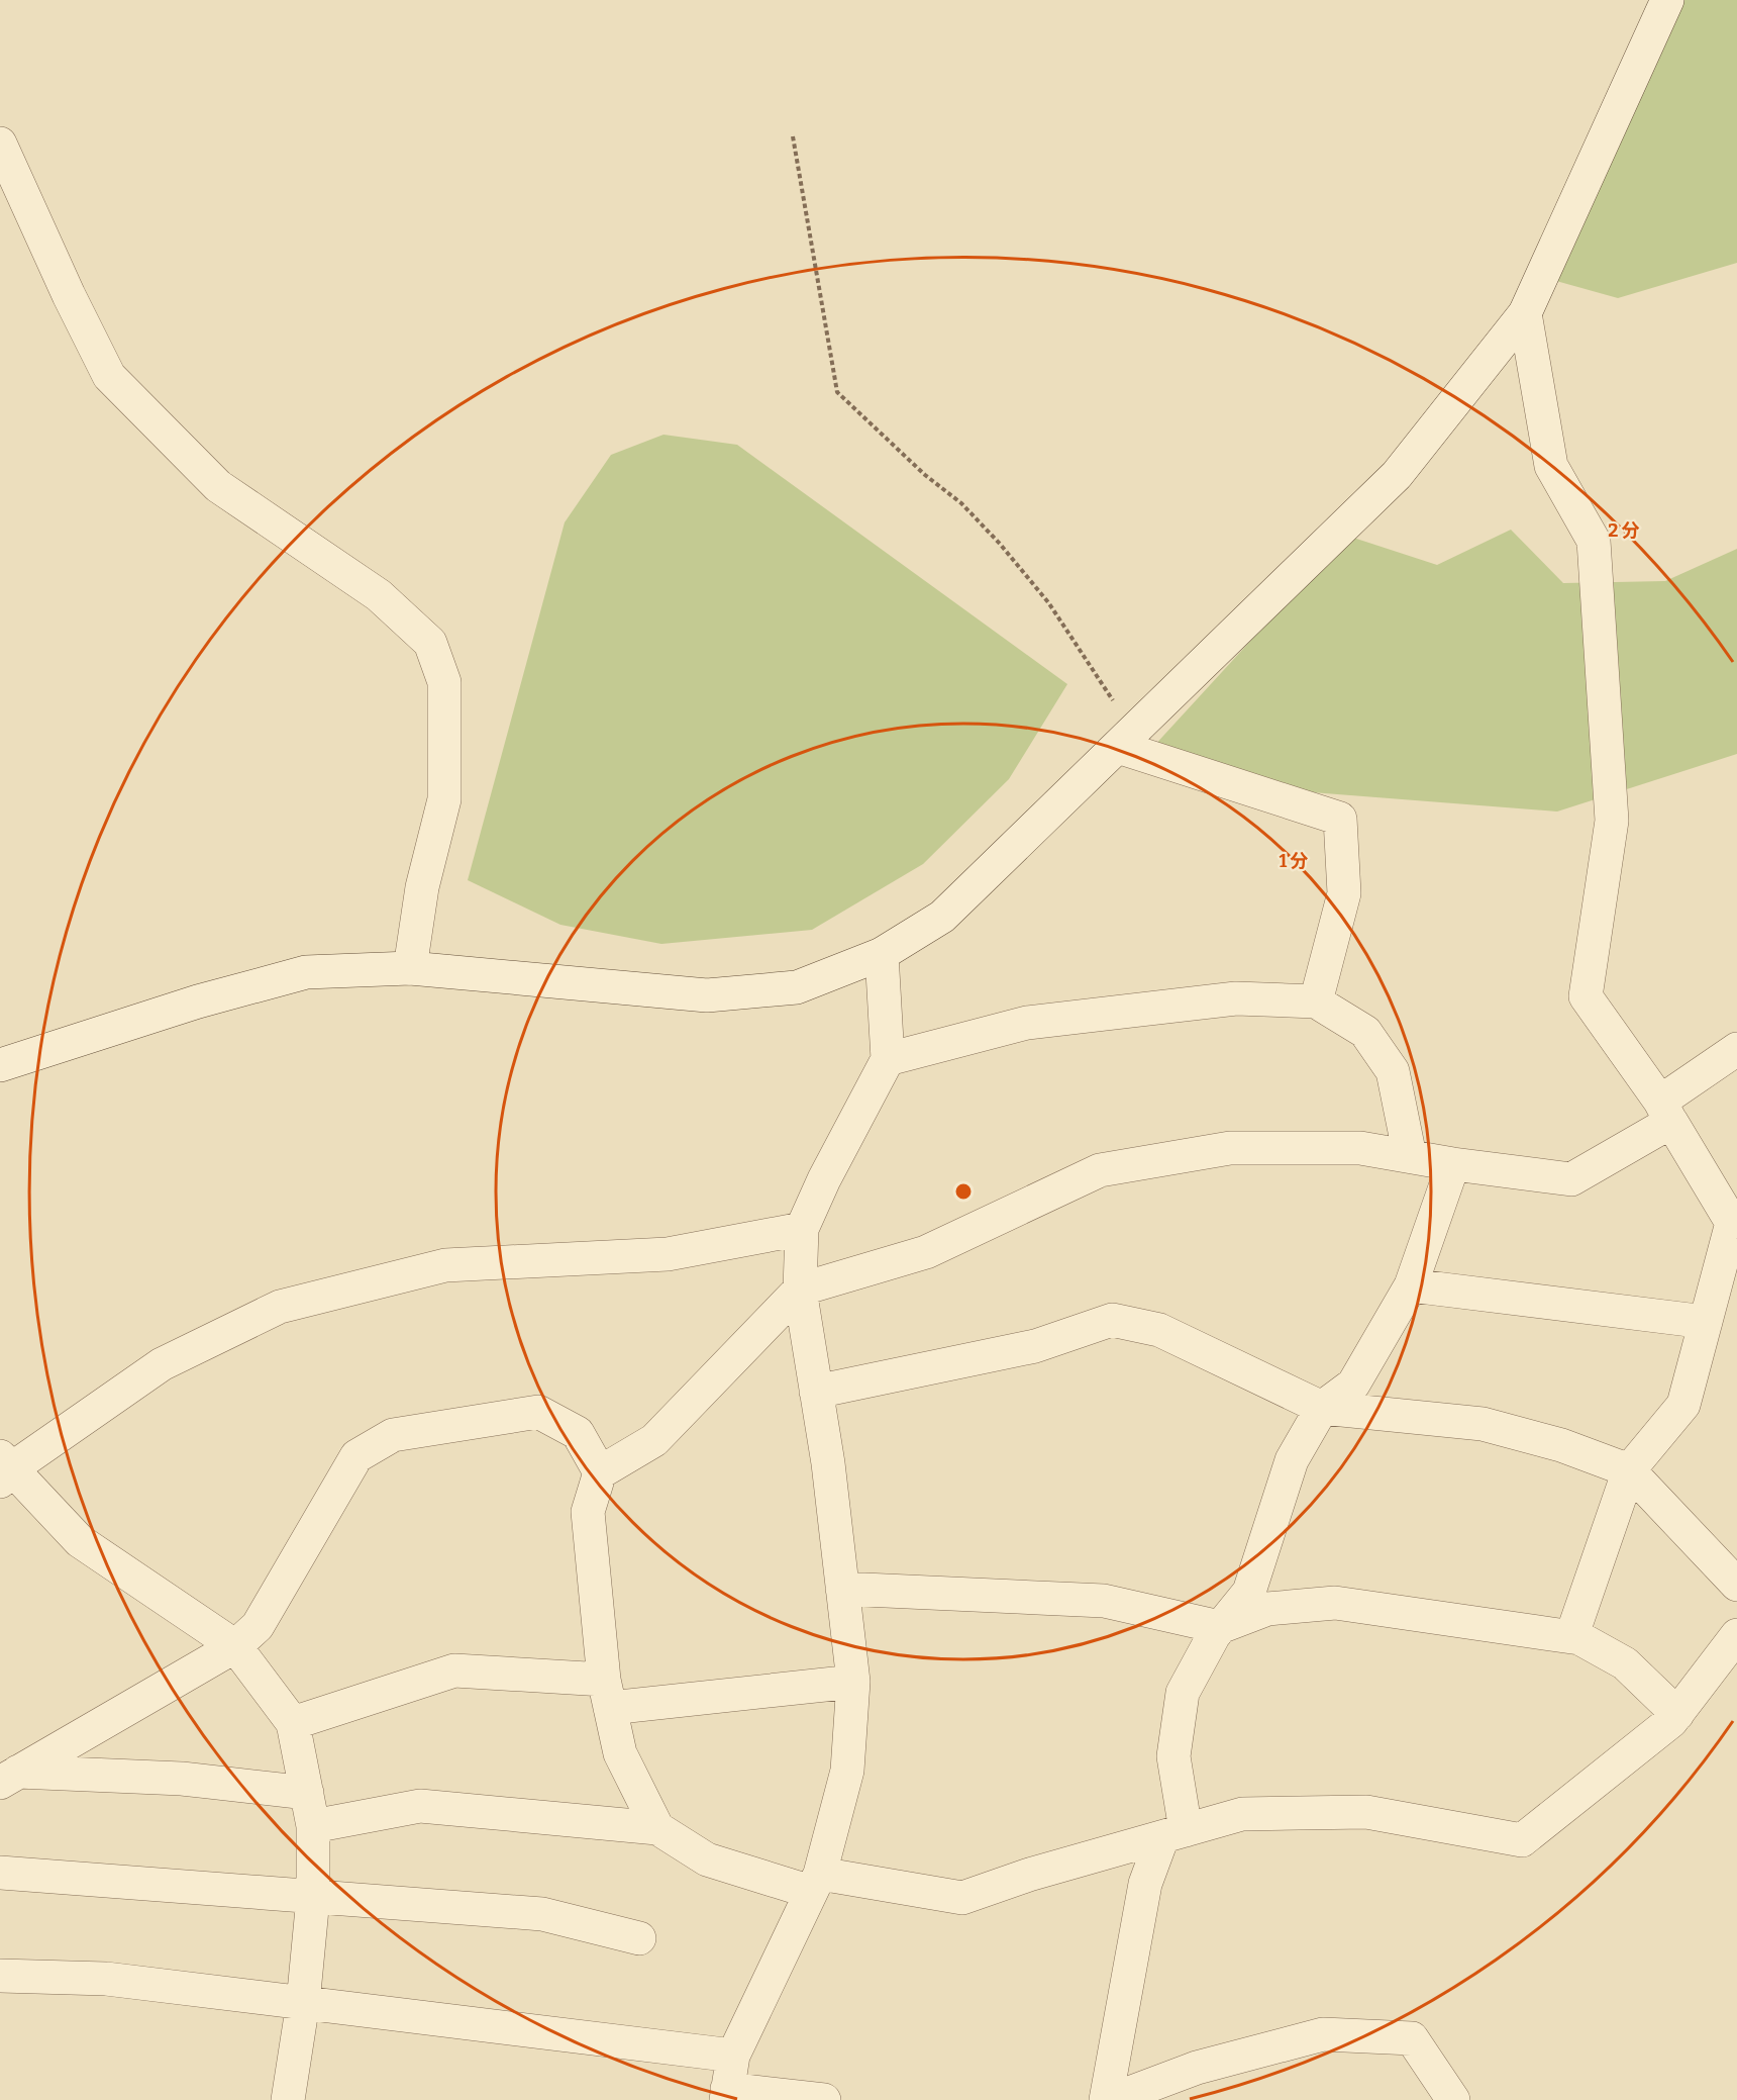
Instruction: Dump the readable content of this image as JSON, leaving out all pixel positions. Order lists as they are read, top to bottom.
{
  "rings": ["2 分", "1 分"]
}
